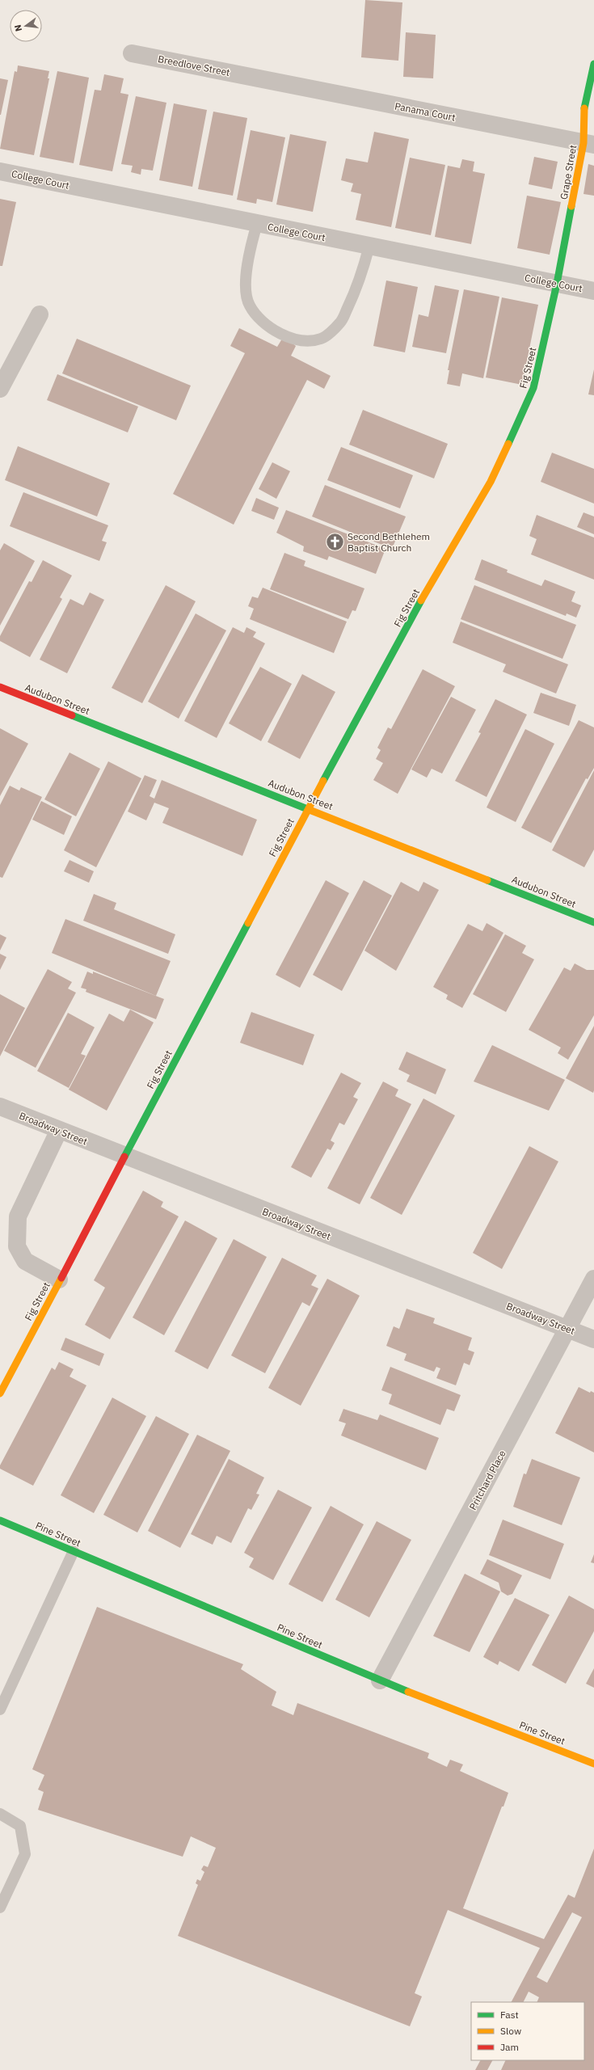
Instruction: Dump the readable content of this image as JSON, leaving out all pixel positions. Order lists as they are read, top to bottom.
{
  "streets": {
    "street": [
      "Breedlove Street",
      "Panama Court",
      "Grape Street",
      "College Court",
      "Fig Street",
      "Audubon Street",
      "Broadway Street",
      "Pritchard Place",
      "Pine Street"
    ]
  },
  "crossings": [
    ["Breedlove Street", "Panama Court"],
    ["Panama Court", "Grape Street"],
    ["Grape Street", "College Court"],
    ["Grape Street", "Fig Street"],
    ["College Court", "Fig Street"],
    ["Fig Street", "Audubon Street"],
    ["Fig Street", "Broadway Street"],
    ["Broadway Street", "Pritchard Place"],
    ["Pritchard Place", "Pine Street"]
  ],
  "places": {
    "church": ["Second Bethlehem Baptist Church"]
  },
  "legend": ["Fast", "Slow", "Jam"],
  "north": "left"
}
